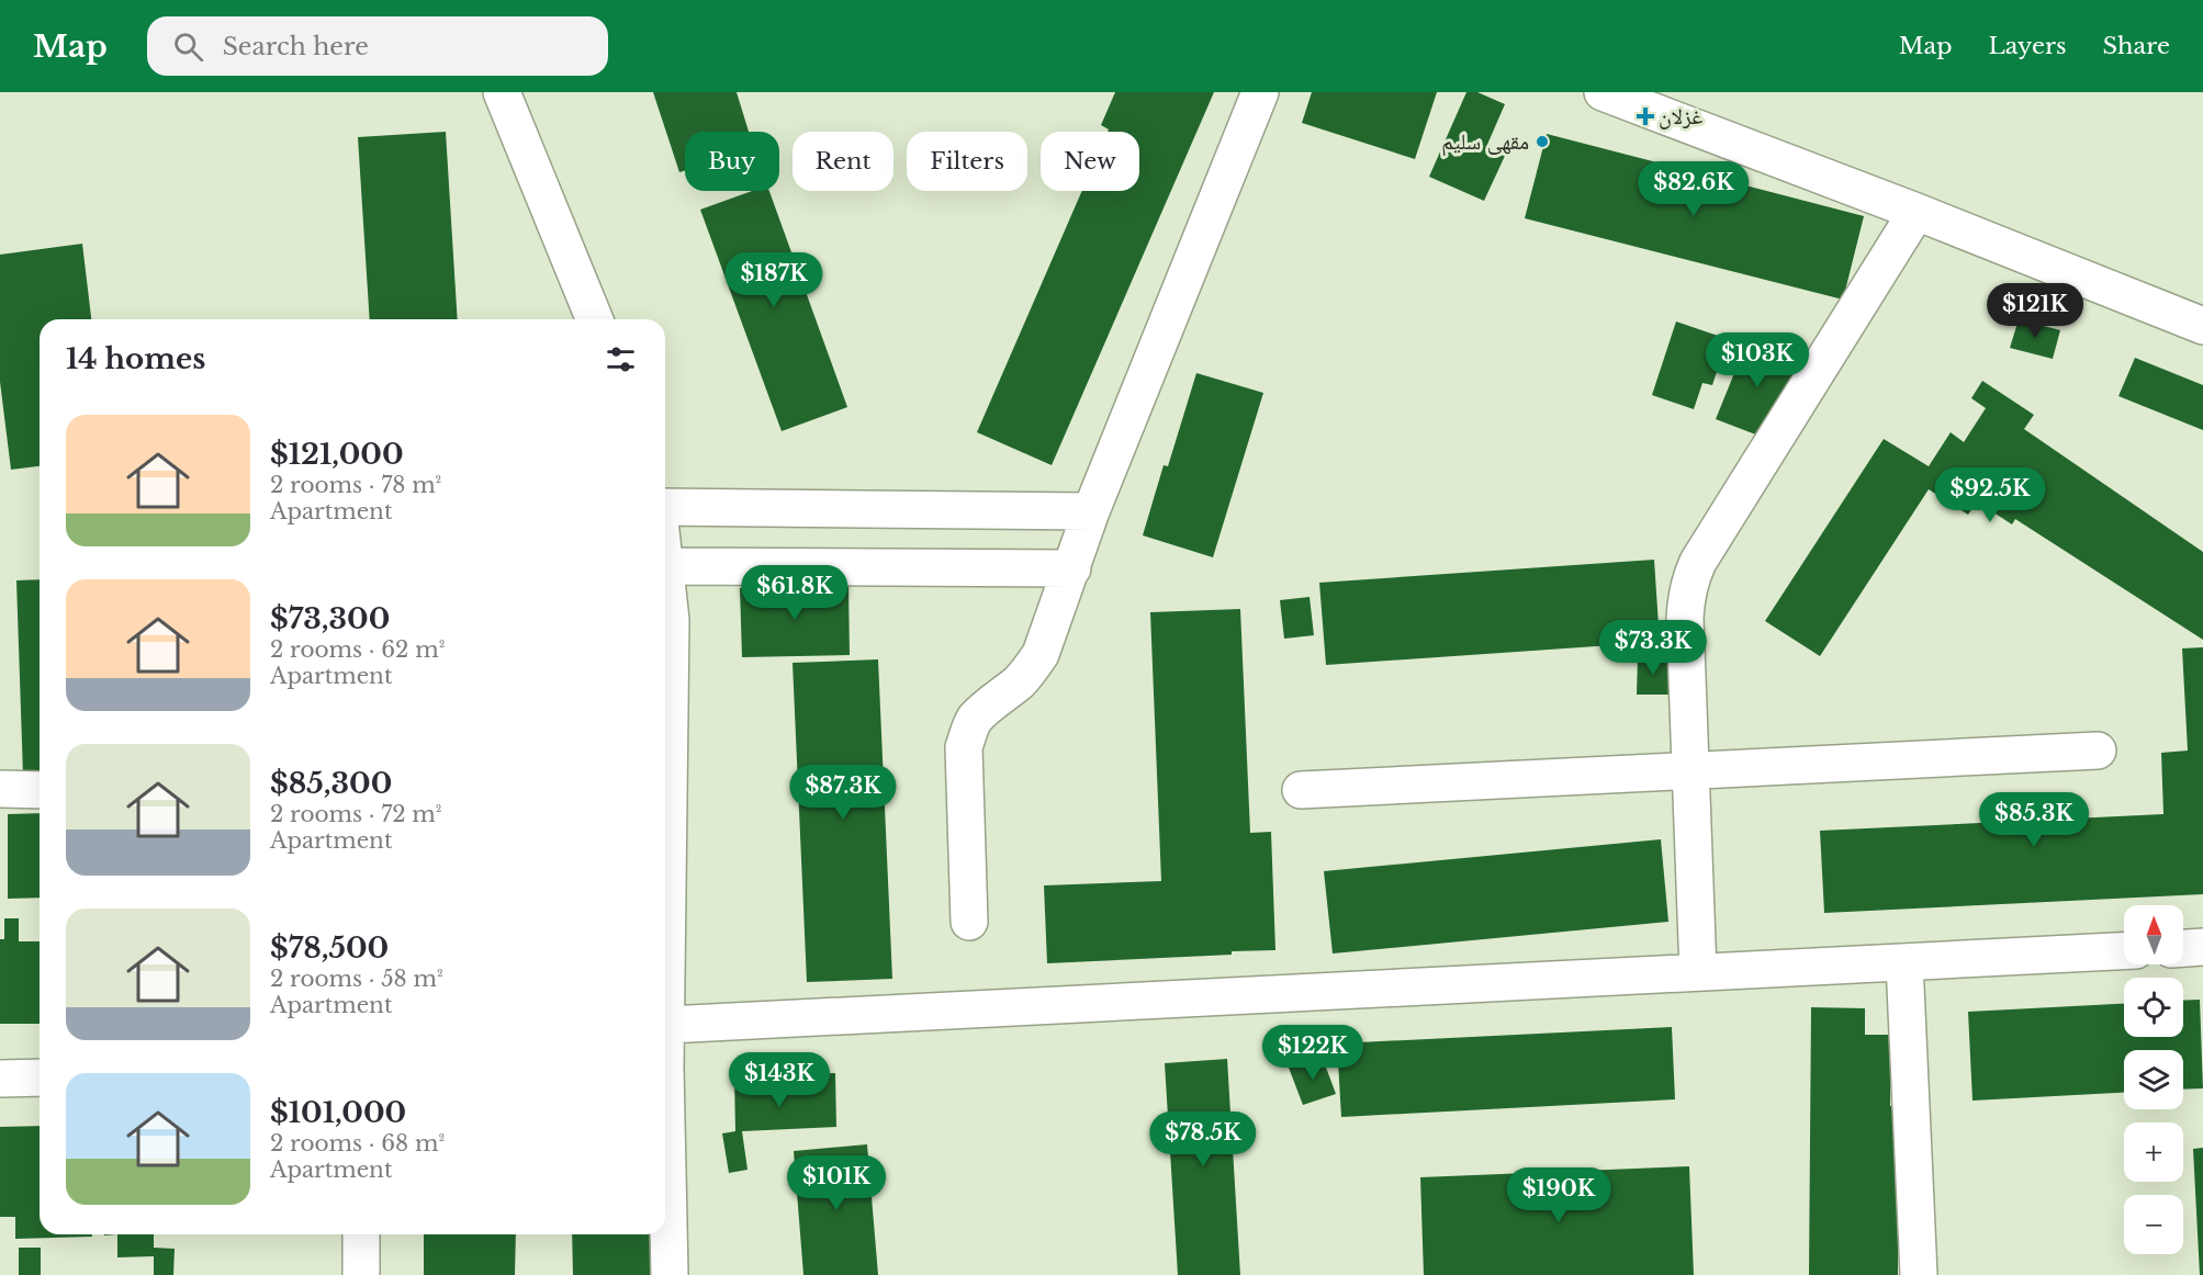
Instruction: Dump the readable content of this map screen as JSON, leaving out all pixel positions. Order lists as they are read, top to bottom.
{
  "places": {
    "health": ["غزلان"],
    "other": ["مقهى سليم"]
  },
  "north": "top",
  "page": {
    "header": "Map",
    "search": "Search here",
    "nav": ["Map", "Layers", "Share"],
    "chip": [
      "Buy",
      "Rent",
      "Filters",
      "New"
    ],
    "price": [
      "$82.6K",
      "$187K",
      "$121K",
      "$103K",
      "$92.5K",
      "$61.8K",
      "$73.3K",
      "$87.3K",
      "$85.3K",
      "$122K",
      "$143K",
      "$78.5K",
      "$101K",
      "$190K"
    ],
    "heading": "14 homes",
    "list": [
      {
        "name": "$121,000",
        "note": "2 rooms · 78 m² · Apartment"
      },
      {
        "name": "$73,300",
        "note": "2 rooms · 62 m² · Apartment"
      },
      {
        "name": "$85,300",
        "note": "2 rooms · 72 m² · Apartment"
      },
      {
        "name": "$78,500",
        "note": "2 rooms · 58 m² · Apartment"
      },
      {
        "name": "$101,000",
        "note": "2 rooms · 68 m² · Apartment"
      }
    ],
    "map_buttons": ["+", "−"]
  }
}
